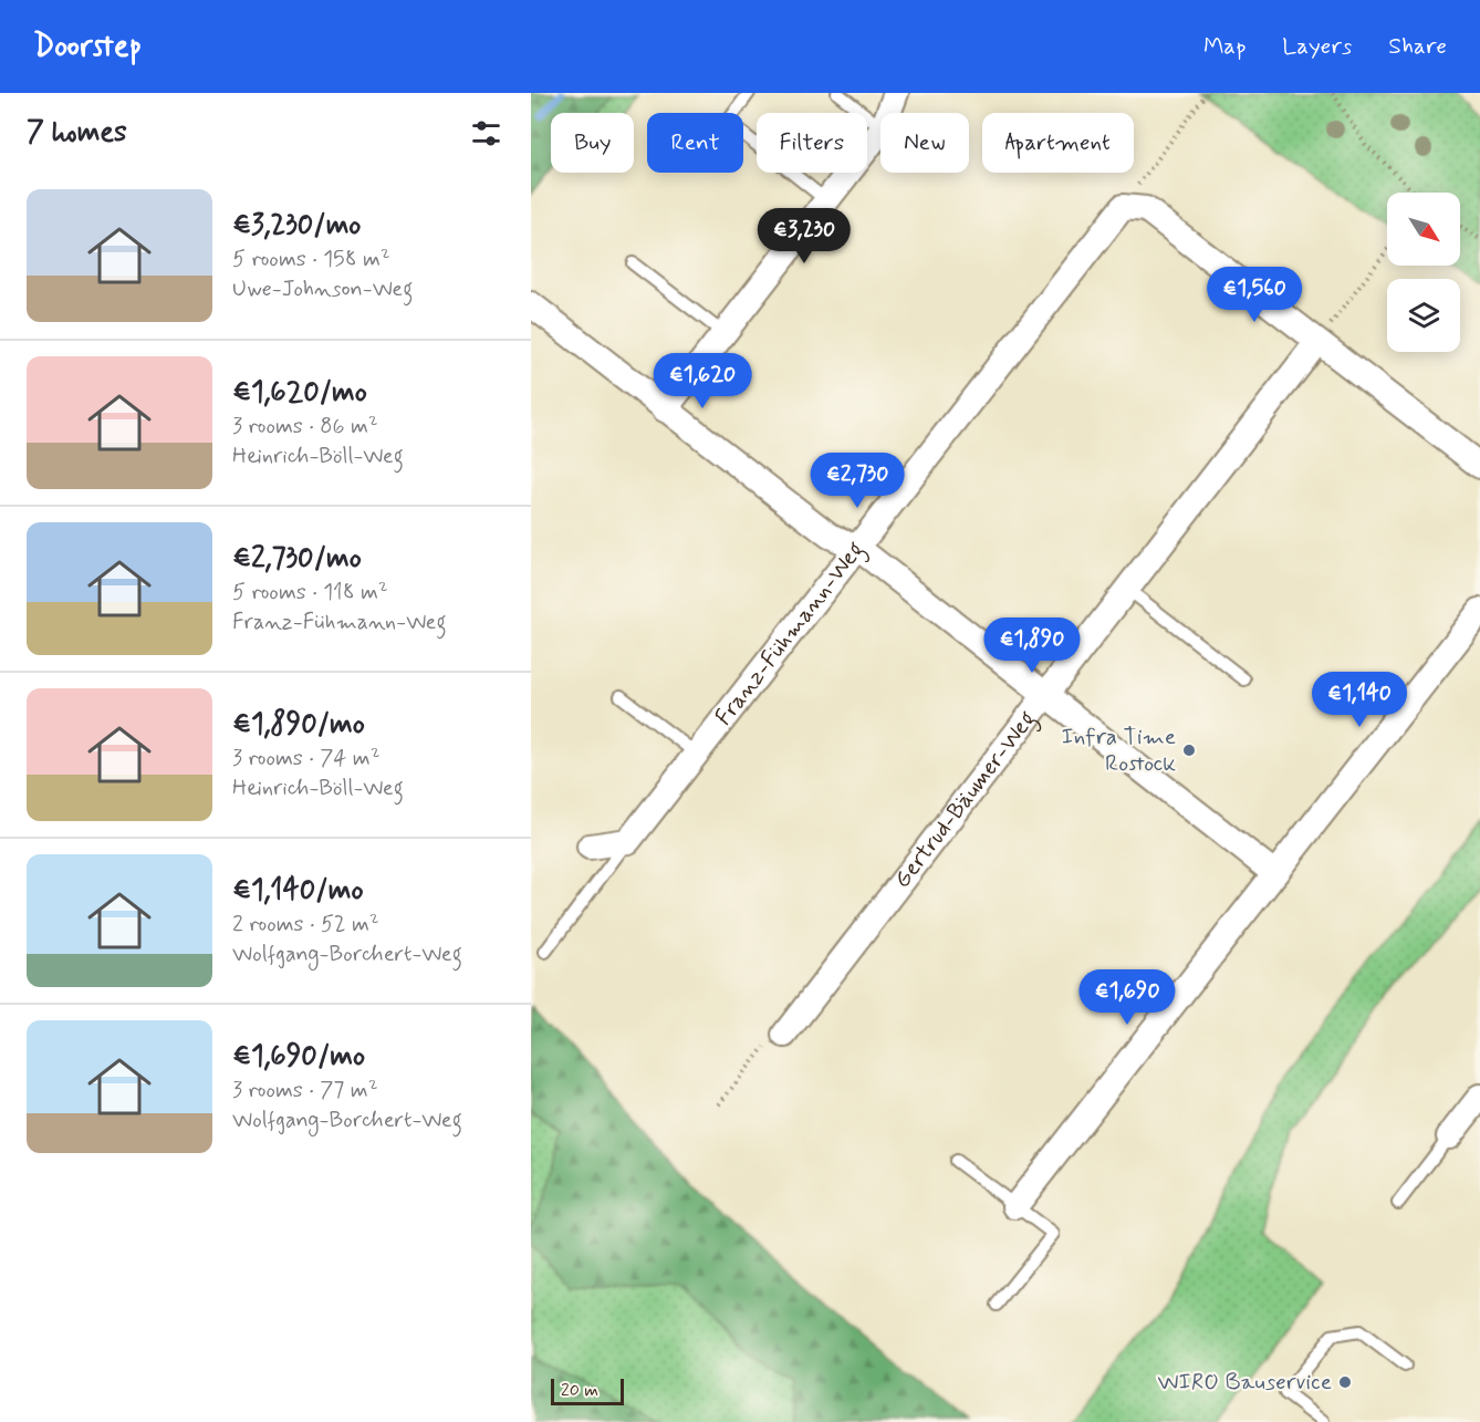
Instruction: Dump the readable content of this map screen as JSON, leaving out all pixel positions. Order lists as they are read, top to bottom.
{
  "streets": {
    "street": ["Franz-Fühmann-Weg", "Gertrud-Bäumer-Weg"]
  },
  "places": ["Infra Time Rostock", "WIRO Bauservice"],
  "scale_bar": "20 m",
  "north": "bottom right",
  "page": {
    "header": "Doorstep",
    "nav": ["Map", "Layers", "Share"],
    "heading": "7 homes",
    "chip": [
      "Buy",
      "Rent",
      "Filters",
      "New",
      "Apartment"
    ],
    "list": [
      {
        "name": "€3,230/mo",
        "note": "5 rooms · 158 m² · Uwe-Johnson-Weg"
      },
      {
        "name": "€1,620/mo",
        "note": "3 rooms · 86 m² · Heinrich-Böll-Weg"
      },
      {
        "name": "€2,730/mo",
        "note": "5 rooms · 118 m² · Franz-Fühmann-Weg"
      },
      {
        "name": "€1,890/mo",
        "note": "3 rooms · 74 m² · Heinrich-Böll-Weg"
      },
      {
        "name": "€1,140/mo",
        "note": "2 rooms · 52 m² · Wolfgang-Borchert-Weg"
      },
      {
        "name": "€1,690/mo",
        "note": "3 rooms · 77 m² · Wolfgang-Borchert-Weg"
      }
    ],
    "price": [
      "€3,230",
      "€1,560",
      "€1,620",
      "€2,730",
      "€1,890",
      "€1,140",
      "€1,690"
    ],
    "scale": "20 m"
  }
}
